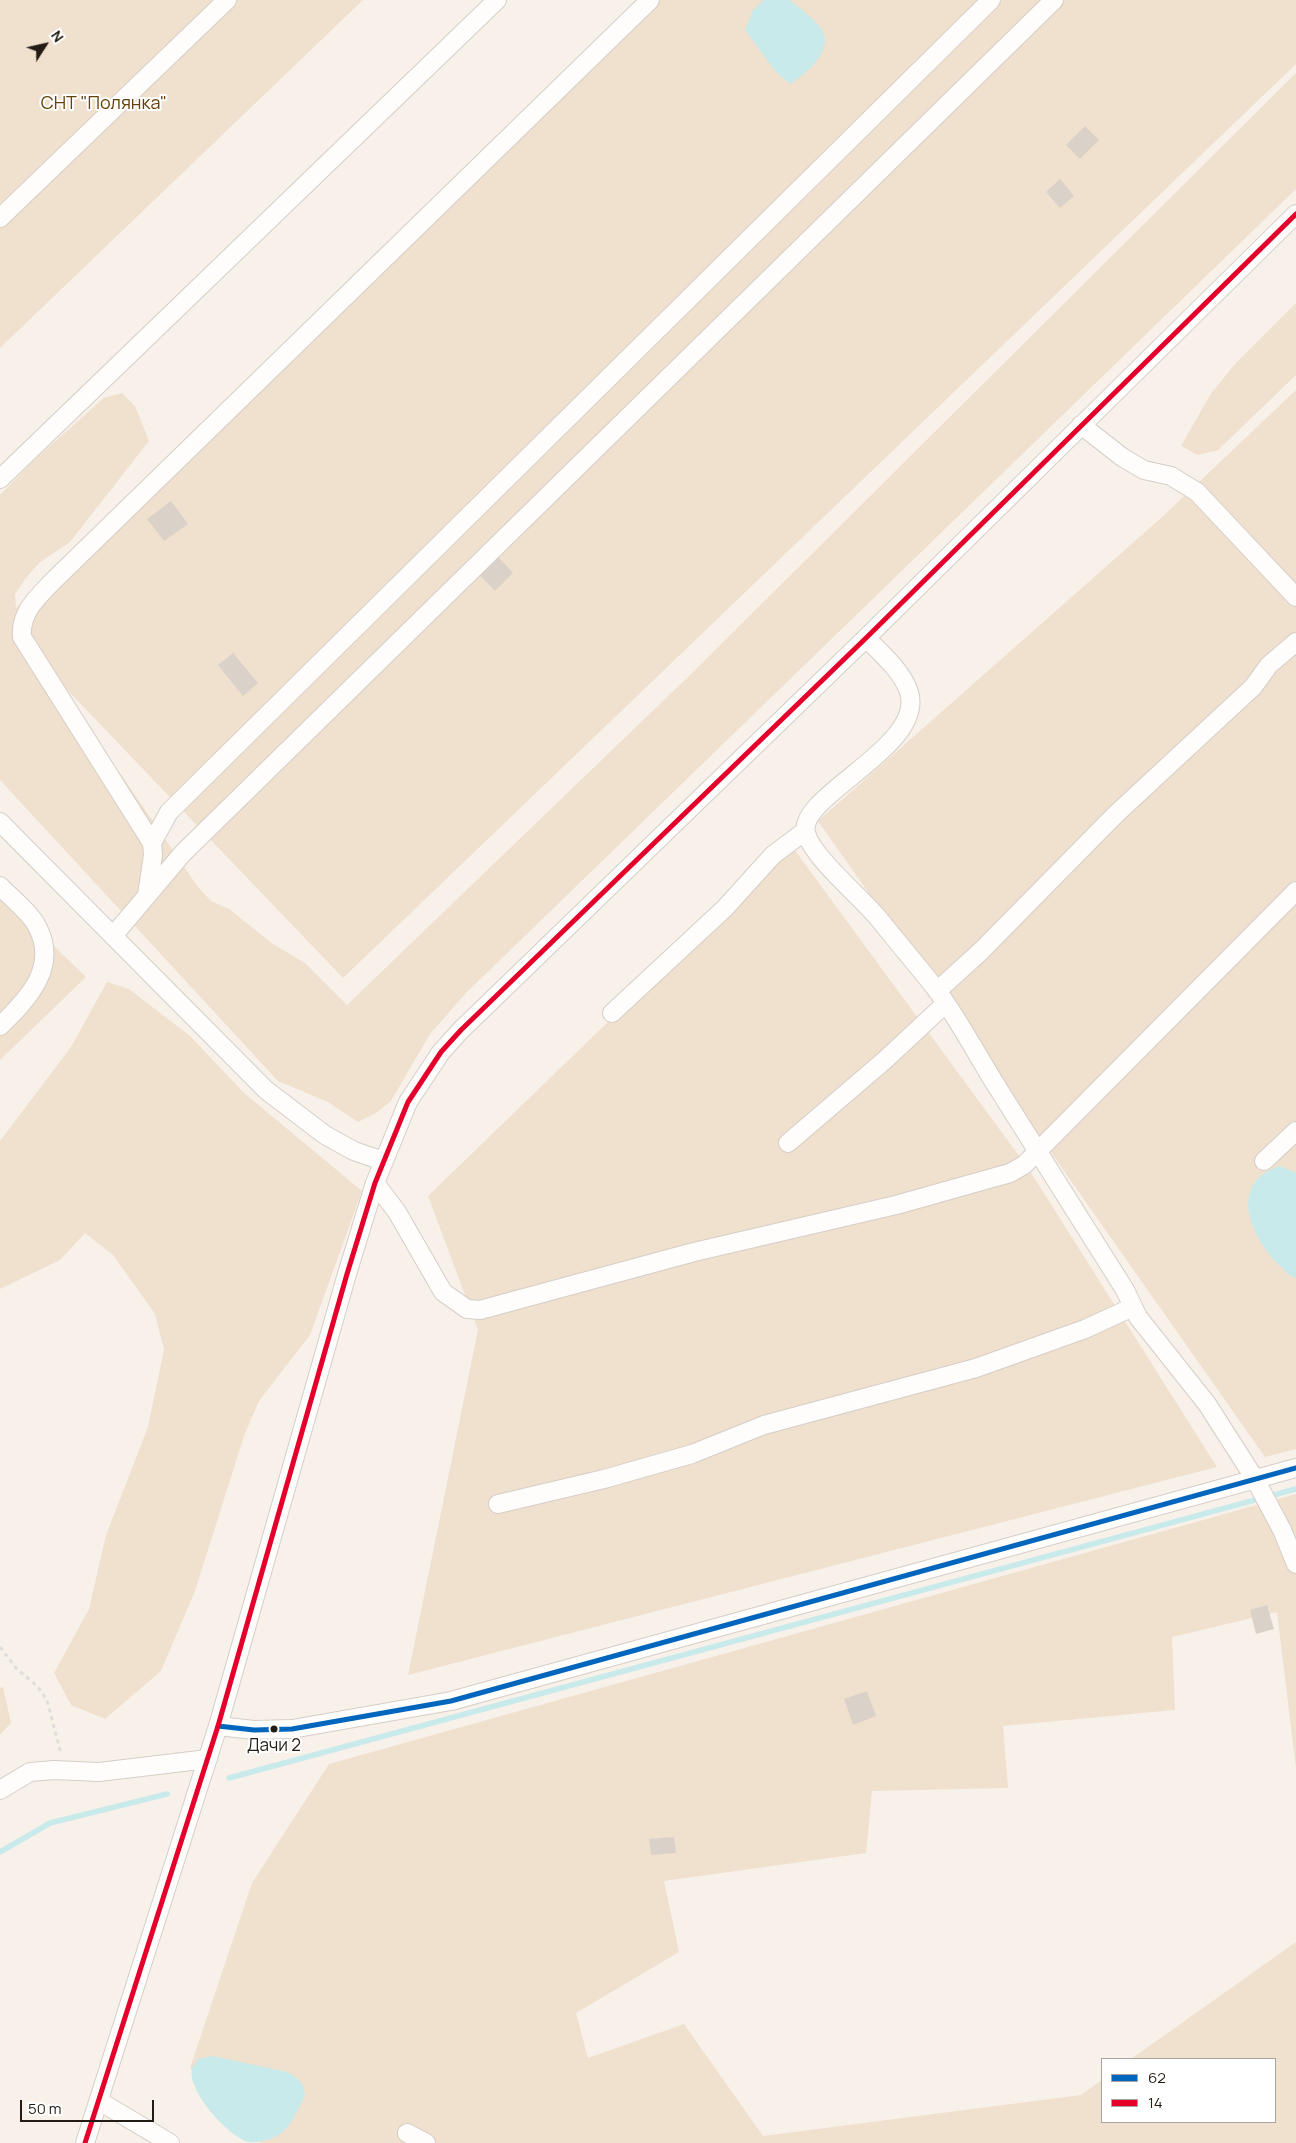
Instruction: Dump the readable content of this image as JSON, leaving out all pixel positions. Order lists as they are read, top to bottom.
{
  "parks": ["СНТ \"Полянка\""],
  "places": ["Дачи 2"],
  "lines": ["transit line 14", "transit line 62"],
  "legend": ["62", "14"],
  "scale_bar": "50 m",
  "north": "top right"
}
